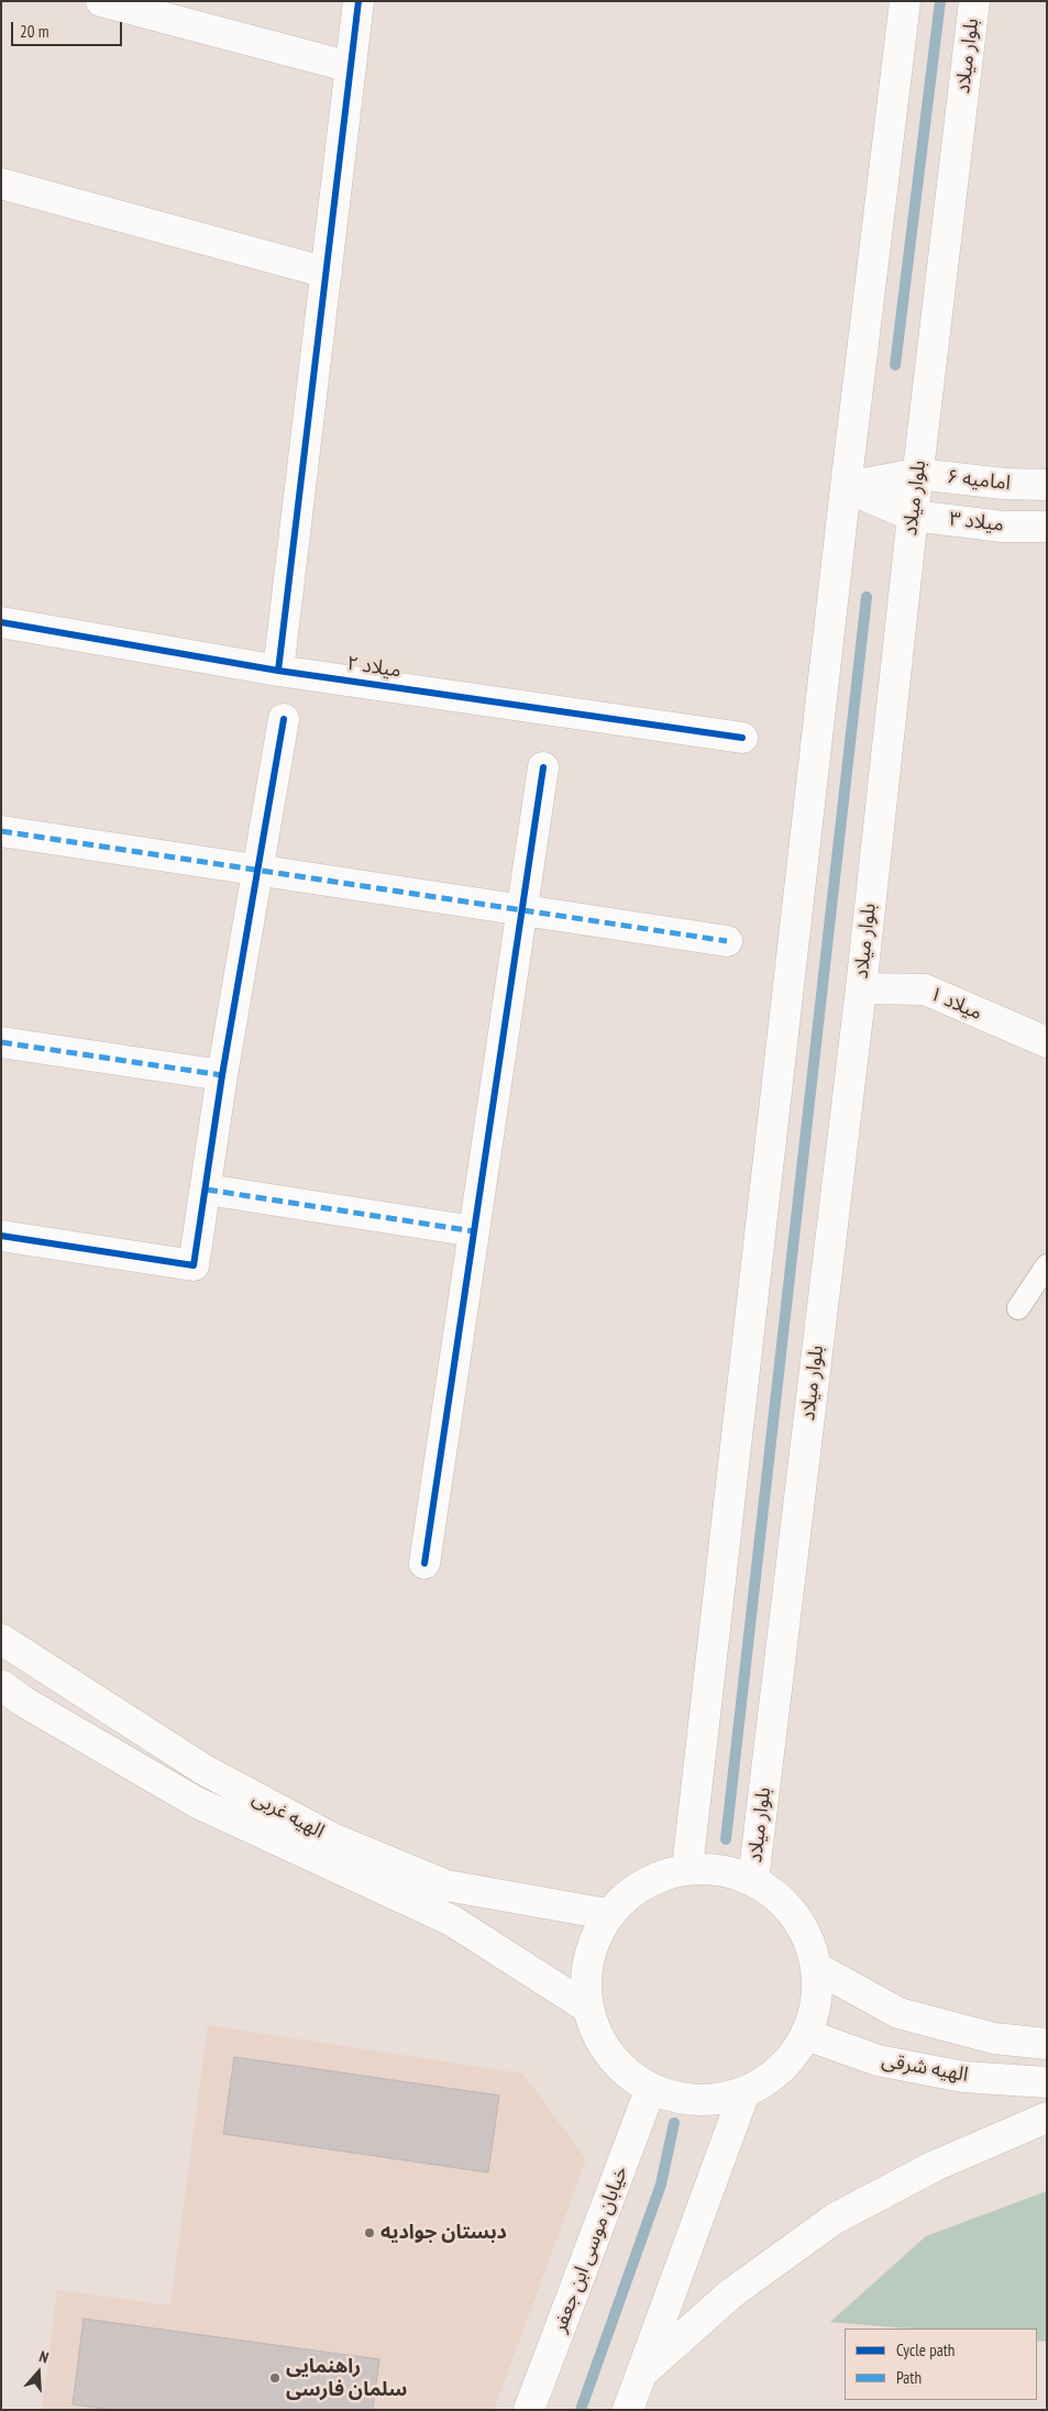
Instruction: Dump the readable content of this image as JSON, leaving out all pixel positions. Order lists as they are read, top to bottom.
{
  "streets": {
    "street": [
      "بلوار میلاد",
      "امامیه ۶",
      "میلاد ۳",
      "میلاد ۲",
      "میلاد ۱",
      "الهیه غربی",
      "الهیه شرقی",
      "خیابان موسی ابن جعفر"
    ]
  },
  "crossings": [
    ["بلوار میلاد", "امامیه ۶"],
    ["بلوار میلاد", "میلاد ۳"],
    ["بلوار میلاد", "میلاد ۱"],
    ["امامیه ۶", "میلاد ۳"]
  ],
  "places": ["دبستان جوادیه", "راهنمایی سلمان فارسی"],
  "legend": ["Cycle path", "Path"],
  "scale_bar": "20 m",
  "north": "top"
}
